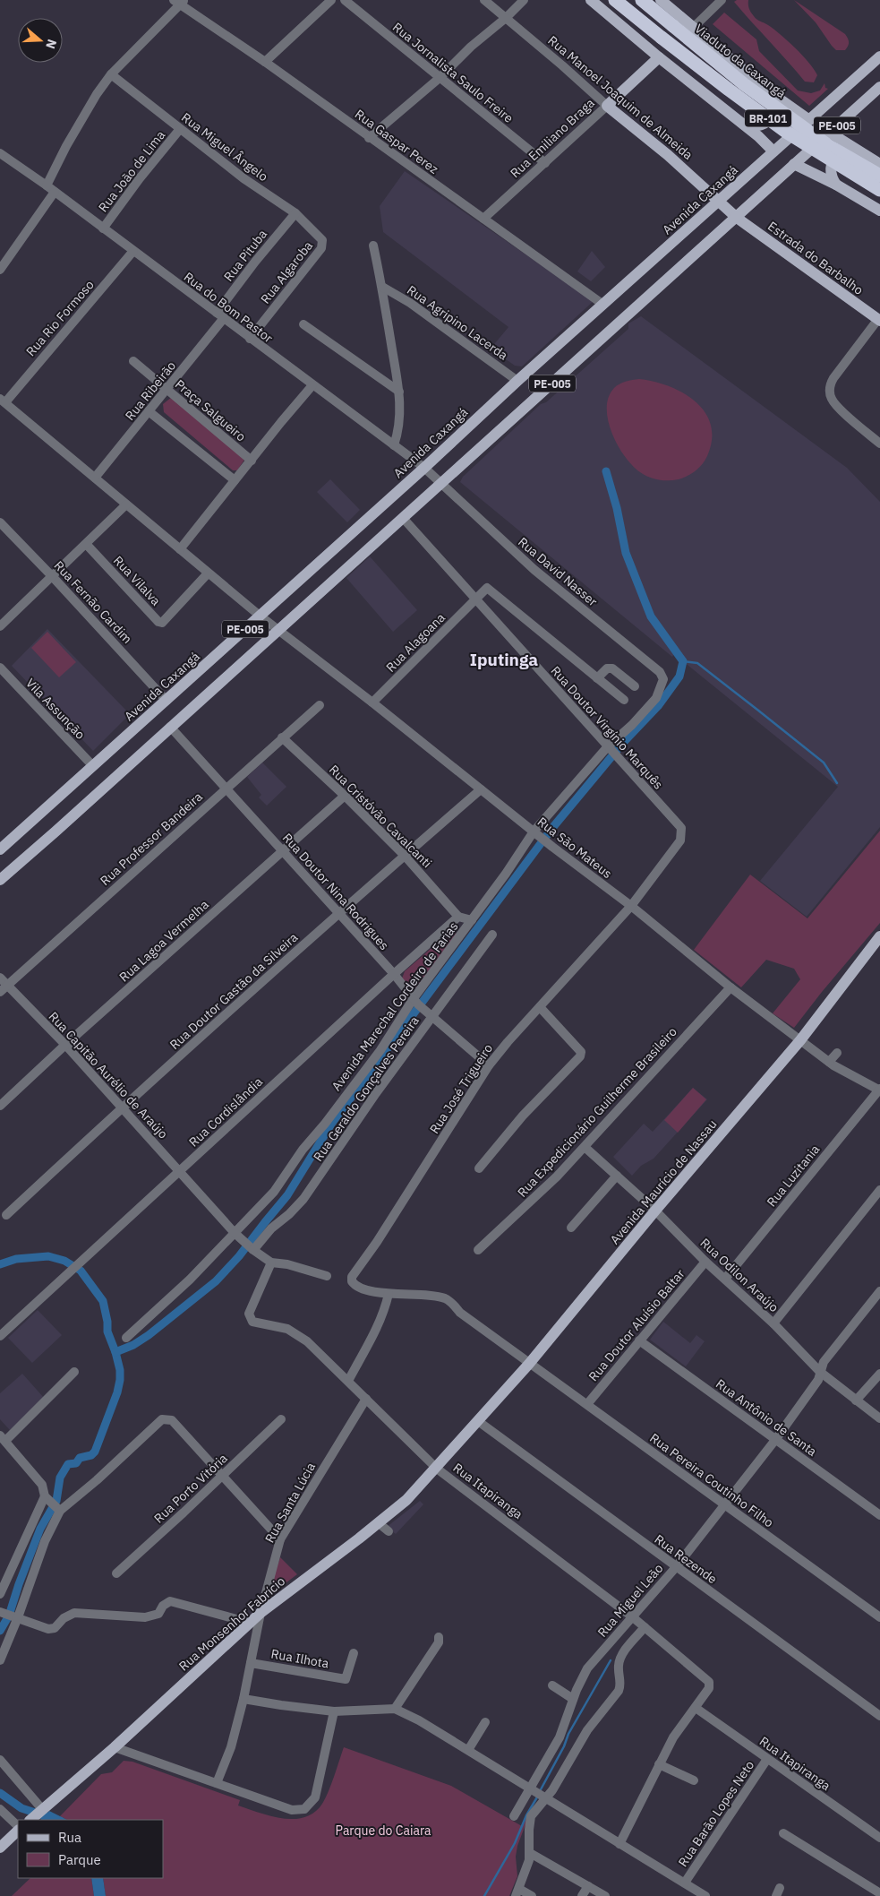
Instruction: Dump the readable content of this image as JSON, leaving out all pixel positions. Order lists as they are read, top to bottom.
{
  "streets": {
    "highway": ["Viaduto da Caxangá", "BR-101"],
    "main road": [
      "Rua Manoel Joaquim de Almeida",
      "PE-005",
      "Rua Emiliano Braga",
      "Avenida Caxangá",
      "Estrada do Barbalho",
      "Avenida Maurício de Nassau",
      "Rua Monsenhor Fabrício"
    ],
    "street": [
      "Rua Jornalista Saulo Freire",
      "Rua Gaspar Perez",
      "Rua Miguel Ângelo",
      "Rua João de Lima",
      "Rua Pituba",
      "Rua Algaroba",
      "Rua do Bom Pastor",
      "Rua Rio Formoso",
      "Rua Agripino Lacerda",
      "Rua Ribeirão",
      "Praça Salgueiro",
      "Rua David Nasser",
      "Rua Vilalva",
      "Rua Fernão Cardim",
      "Rua Alagoana",
      "Vila Assunção",
      "Rua Doutor Virgínio Marquês",
      "Rua Cristóvão Cavalcanti",
      "Rua Professor Bandeira",
      "Rua São Mateus",
      "Rua Doutor Nina Rodrigues",
      "Rua Lagoa Vermelha",
      "Rua Doutor Gastão da Silveira",
      "Avenida Marechal Cordeiro de Farias",
      "Rua Capitão Aurélio de Araújo",
      "Rua Geraldo Gonçalves Pereira",
      "Rua José Trigueiro",
      "Rua Cordislândia",
      "Rua Expedicionário Guilherme Brasileiro",
      "Rua Luzitania",
      "Rua Odilon Araújo",
      "Rua Doutor Aluísio Baltar",
      "Rua Antônio de Santa",
      "Rua Pereira Coutinho Filho",
      "Rua Porto Vitória",
      "Rua Itapiranga",
      "Rua Santa Lúcia",
      "Rua Rezende",
      "Rua Miguel Leão",
      "Rua Ilhota",
      "Rua Barão Lopes Neto"
    ]
  },
  "crossings": [
    ["Rua Jornalista Saulo Freire", "Rua Emiliano Braga"],
    ["Rua Manoel Joaquim de Almeida", "PE-005"],
    ["Rua Manoel Joaquim de Almeida", "Rua Emiliano Braga"],
    ["Rua Manoel Joaquim de Almeida", "Avenida Caxangá"],
    ["Rua Manoel Joaquim de Almeida", "Estrada do Barbalho"],
    ["PE-005", "Estrada do Barbalho"],
    ["PE-005", "Rua do Bom Pastor"],
    ["PE-005", "Rua David Nasser"],
    ["PE-005", "Rua Doutor Virgínio Marquês"],
    ["PE-005", "Rua São Mateus"],
    ["PE-005", "Rua Doutor Nina Rodrigues"],
    ["Rua Emiliano Braga", "Rua Gaspar Perez"],
    ["Rua Gaspar Perez", "Avenida Caxangá"],
    ["Rua Miguel Ângelo", "Rua João de Lima"],
    ["Rua Miguel Ângelo", "Rua Pituba"],
    ["Rua Miguel Ângelo", "Rua Algaroba"],
    ["Rua João de Lima", "Rua do Bom Pastor"],
    ["Avenida Caxangá", "Rua do Bom Pastor"],
    ["Avenida Caxangá", "Rua Agripino Lacerda"],
    ["Avenida Caxangá", "Rua Fernão Cardim"],
    ["Avenida Caxangá", "Vila Assunção"],
    ["Avenida Caxangá", "Rua São Mateus"],
    ["Rua Pituba", "Rua do Bom Pastor"],
    ["Rua Pituba", "Rua Ribeirão"],
    ["Rua Algaroba", "Rua do Bom Pastor"],
    ["Rua do Bom Pastor", "Rua Rio Formoso"],
    ["Rua do Bom Pastor", "Rua Ribeirão"],
    ["Rua do Bom Pastor", "Rua David Nasser"],
    ["Rua Rio Formoso", "Rua São Mateus"],
    ["Rua Ribeirão", "Praça Salgueiro"],
    ["Rua Ribeirão", "Rua São Mateus"],
    ["Rua David Nasser", "Avenida Marechal Cordeiro de Farias"],
    ["Rua Vilalva", "Rua São Mateus"],
    ["Rua Alagoana", "Rua Doutor Virgínio Marquês"],
    ["Rua Alagoana", "Rua São Mateus"],
    ["Rua Doutor Virgínio Marquês", "Avenida Marechal Cordeiro de Farias"],
    ["Rua Doutor Virgínio Marquês", "Rua José Trigueiro"],
    ["Rua Cristóvão Cavalcanti", "Rua Professor Bandeira"],
    ["Rua Cristóvão Cavalcanti", "Rua Lagoa Vermelha"],
    ["Rua Cristóvão Cavalcanti", "Rua Doutor Gastão da Silveira"],
    ["Rua Cristóvão Cavalcanti", "Rua Cordislândia"],
    ["Rua Professor Bandeira", "Rua Doutor Nina Rodrigues"],
    ["Rua Professor Bandeira", "Rua Capitão Aurélio de Araújo"],
    ["Rua São Mateus", "Rua Doutor Gastão da Silveira"],
    ["Rua São Mateus", "Avenida Marechal Cordeiro de Farias"],
    ["Rua São Mateus", "Rua José Trigueiro"],
    ["Rua São Mateus", "Rua Expedicionário Guilherme Brasileiro"],
    ["Rua São Mateus", "Rua Luzitania"],
    ["Rua São Mateus", "Avenida Maurício de Nassau"],
    ["Rua Doutor Nina Rodrigues", "Rua Lagoa Vermelha"],
    ["Rua Doutor Nina Rodrigues", "Rua Doutor Gastão da Silveira"],
    ["Rua Doutor Nina Rodrigues", "Avenida Marechal Cordeiro de Farias"],
    ["Rua Doutor Nina Rodrigues", "Rua Geraldo Gonçalves Pereira"],
    ["Rua Doutor Nina Rodrigues", "Rua José Trigueiro"],
    ["Rua Doutor Nina Rodrigues", "Rua Cordislândia"],
    ["Rua Lagoa Vermelha", "Rua Capitão Aurélio de Araújo"],
    ["Rua Doutor Gastão da Silveira", "Rua Capitão Aurélio de Araújo"],
    ["Avenida Marechal Cordeiro de Farias", "Rua Capitão Aurélio de Araújo"],
    ["Rua Capitão Aurélio de Araújo", "Rua Geraldo Gonçalves Pereira"],
    ["Rua Capitão Aurélio de Araújo", "Rua Cordislândia"],
    ["Rua Capitão Aurélio de Araújo", "Rua Itapiranga"],
    ["Rua José Trigueiro", "Rua Pereira Coutinho Filho"],
    ["Rua Expedicionário Guilherme Brasileiro", "Rua Odilon Araújo"],
    ["Rua Luzitania", "Rua Odilon Araújo"],
    ["Avenida Maurício de Nassau", "Rua Odilon Araújo"],
    ["Avenida Maurício de Nassau", "Rua Pereira Coutinho Filho"],
    ["Avenida Maurício de Nassau", "Rua Rezende"],
    ["Avenida Maurício de Nassau", "Rua Monsenhor Fabrício"],
    ["Rua Odilon Araújo", "Rua Doutor Aluísio Baltar"],
    ["Rua Odilon Araújo", "Rua Miguel Leão"],
    ["Rua Doutor Aluísio Baltar", "Rua Antônio de Santa"],
    ["Rua Doutor Aluísio Baltar", "Rua Pereira Coutinho Filho"],
    ["Rua Antônio de Santa", "Rua Miguel Leão"],
    ["Rua Pereira Coutinho Filho", "Rua Miguel Leão"],
    ["Rua Itapiranga", "Rua Santa Lúcia"],
    ["Rua Itapiranga", "Rua Miguel Leão"],
    ["Rua Itapiranga", "Rua Monsenhor Fabrício"],
    ["Rua Itapiranga", "Rua Barão Lopes Neto"],
    ["Rua Santa Lúcia", "Rua Monsenhor Fabrício"],
    ["Rua Santa Lúcia", "Rua Ilhota"],
    ["Rua Rezende", "Rua Miguel Leão"]
  ],
  "districts": ["Iputinga"],
  "parks": ["Parque do Caiara"],
  "legend": ["Rua", "Parque"],
  "north": "right"
}
